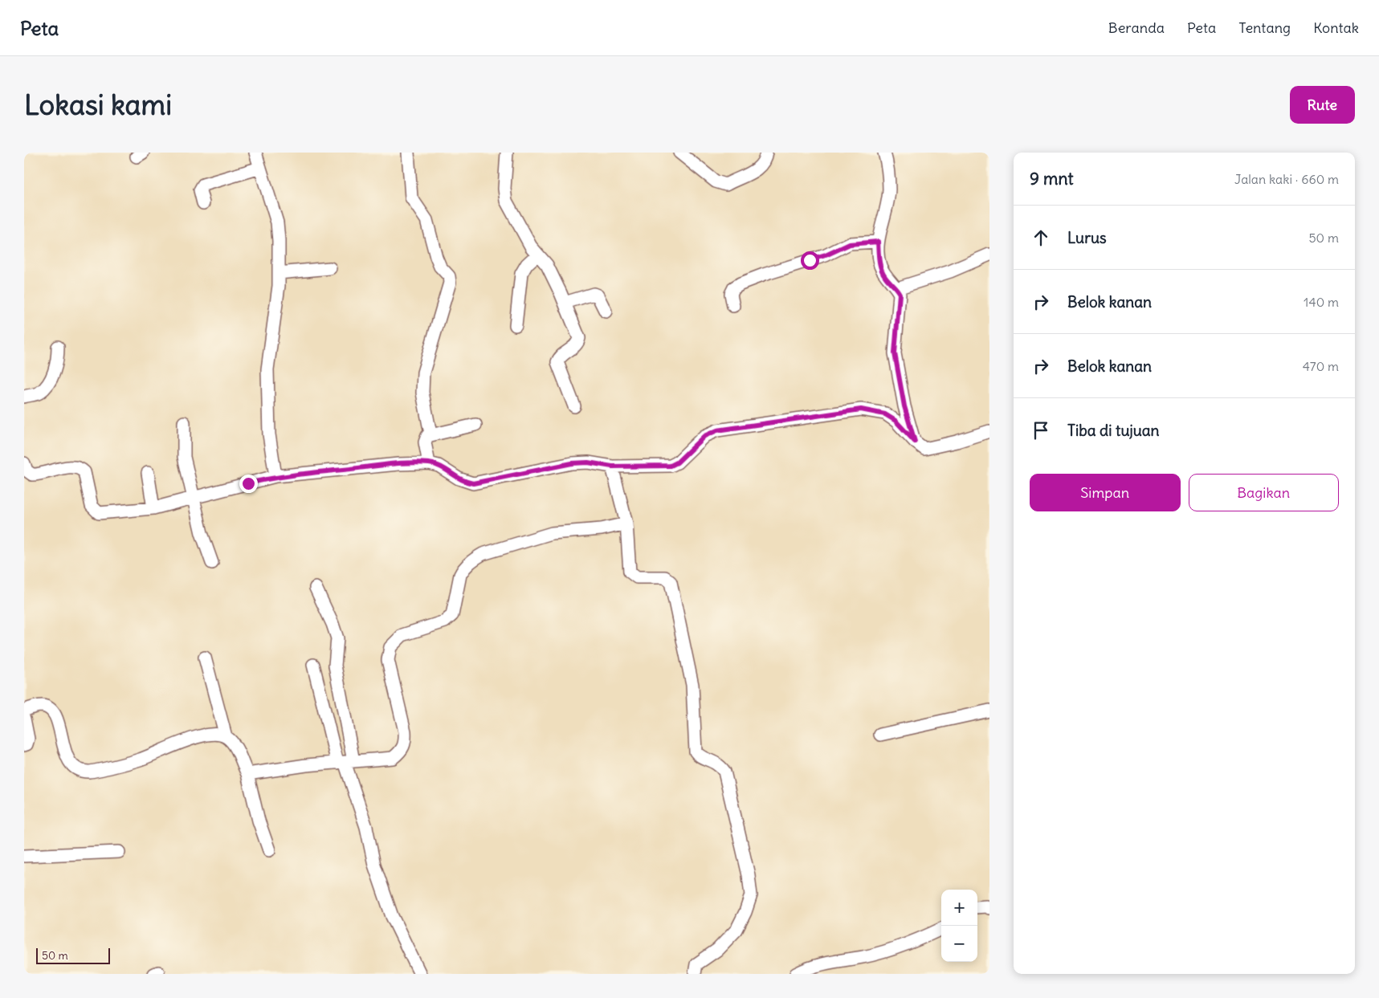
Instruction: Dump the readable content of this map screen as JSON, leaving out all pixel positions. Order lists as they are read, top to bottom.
{
  "scale_bar": "50 m",
  "page": {
    "header": "Peta",
    "nav": [
      "Beranda",
      "Peta",
      "Tentang",
      "Kontak"
    ],
    "buttons": [
      "Rute",
      ["Simpan", "Bagikan"]
    ],
    "title": "Lokasi kami",
    "heading": ["9 mnt", "Jalan kaki · 660 m"],
    "list": [
      ["Lurus", "50 m"],
      ["Belok kanan", "140 m"],
      ["Belok kanan", "470 m"],
      "Tiba di tujuan"
    ],
    "map_buttons": ["+", "−"],
    "scale": "50 m"
  }
}
